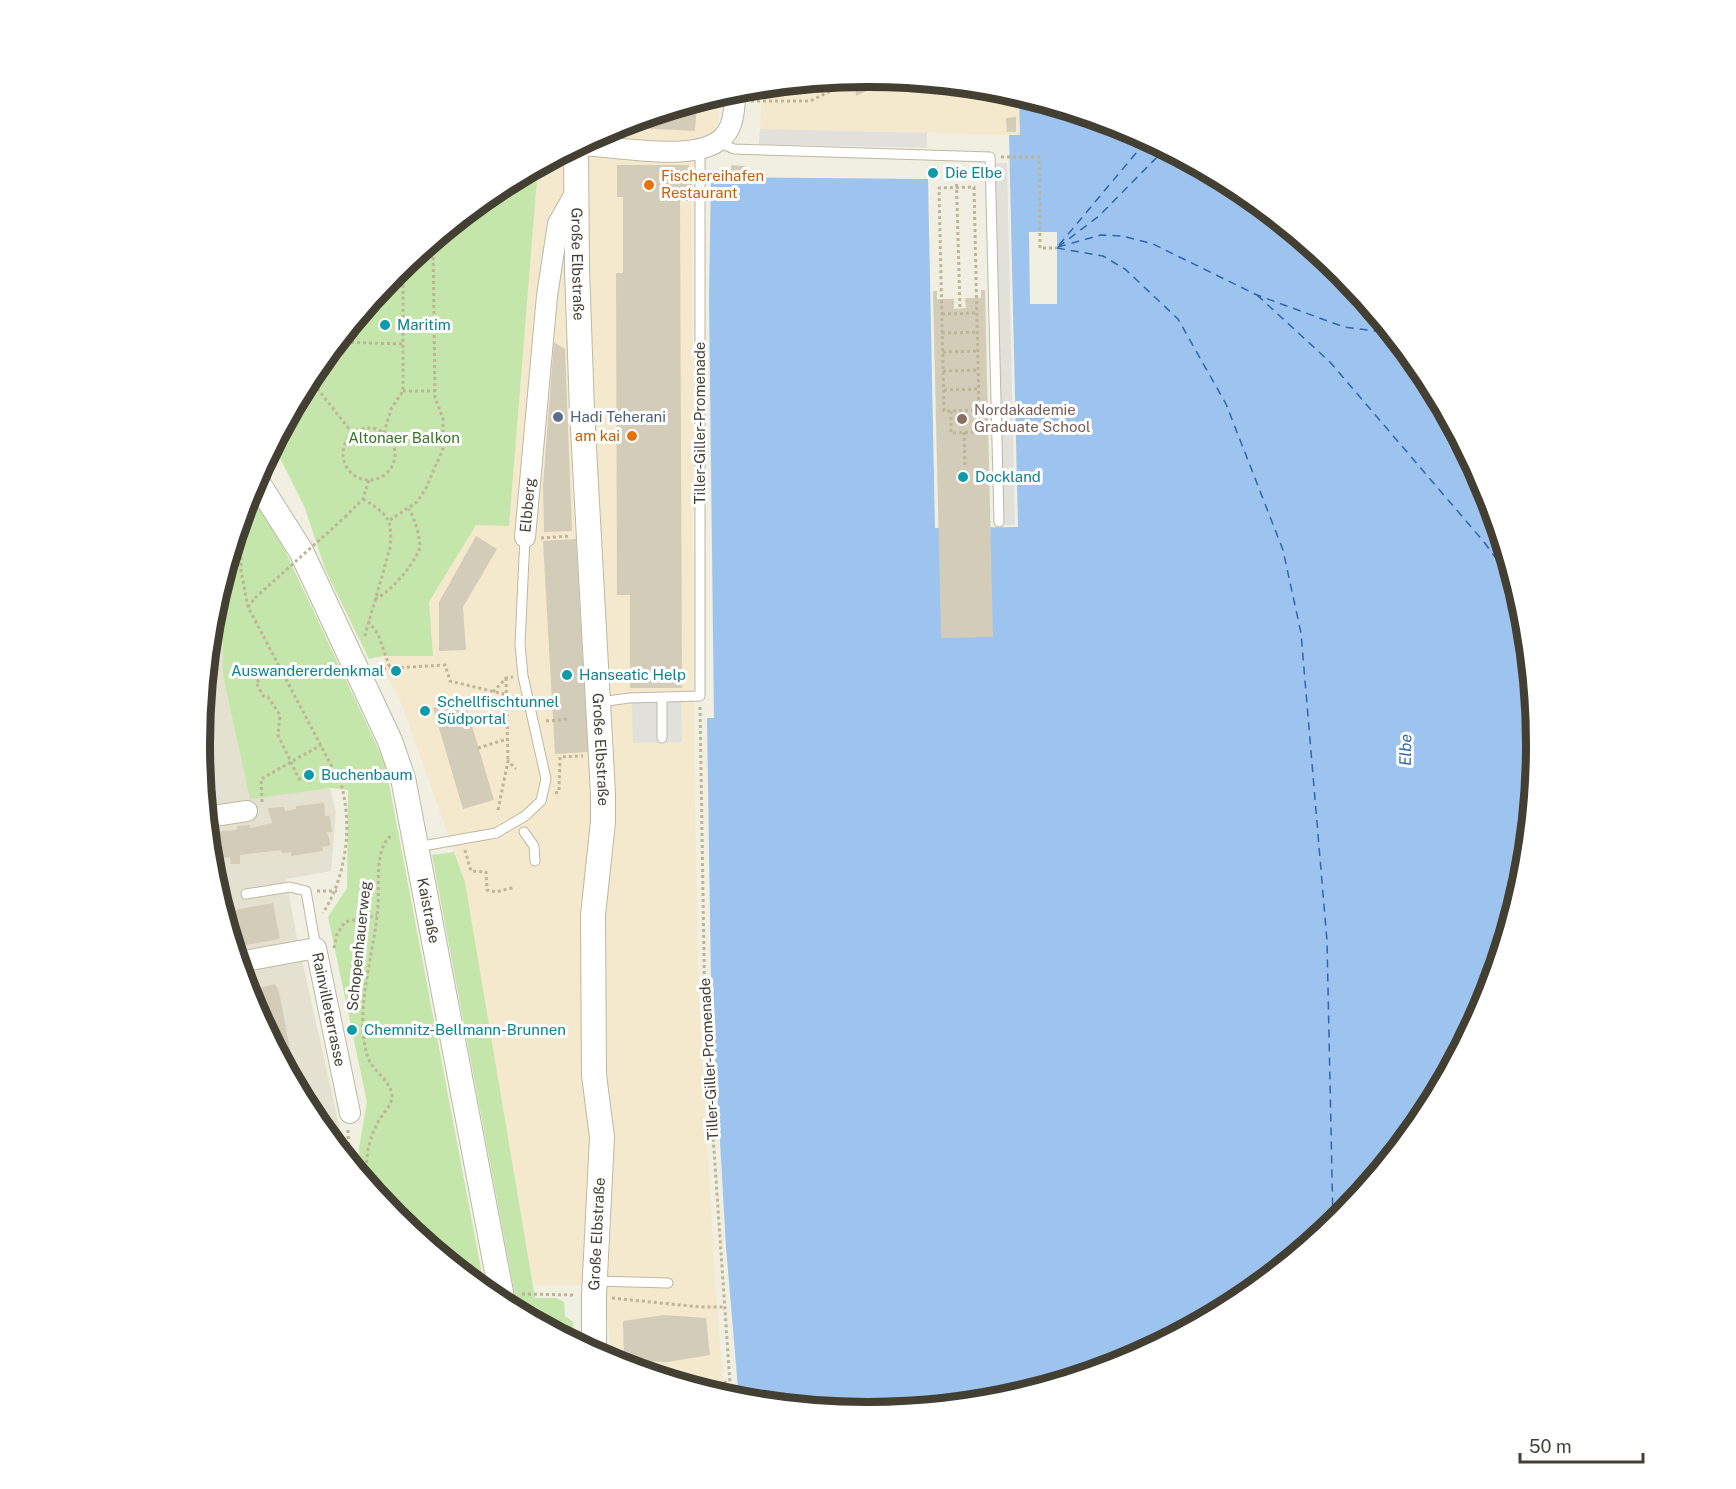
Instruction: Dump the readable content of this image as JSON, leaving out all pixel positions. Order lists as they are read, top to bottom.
{
  "streets": {
    "street": [
      "Große Elbstraße",
      "Elbberg",
      "Kaistraße",
      "Rainvilleterrasse"
    ],
    "lane": ["Tiller-Giller-Promenade"],
    "path": ["Schopenhauerweg"]
  },
  "crossings": [
    ["Große Elbstraße", "Elbberg"],
    ["Elbberg", "Kaistraße"],
    ["Kaistraße", "Schopenhauerweg"]
  ],
  "water": ["Elbe"],
  "parks": ["Altonaer Balkon"],
  "places": [
    "Die Elbe",
    "Fischereihafen Restaurant",
    "Maritim",
    "Hadi Teherani",
    "Nordakademie Graduate School",
    "am kai",
    "Dockland",
    "Auswandererdenkmal",
    "Hanseatic Help",
    "Schellfischtunnel Südportal",
    "Buchenbaum",
    "Chemnitz-Bellmann-Brunnen"
  ],
  "scale_bar": "50 m"
}
